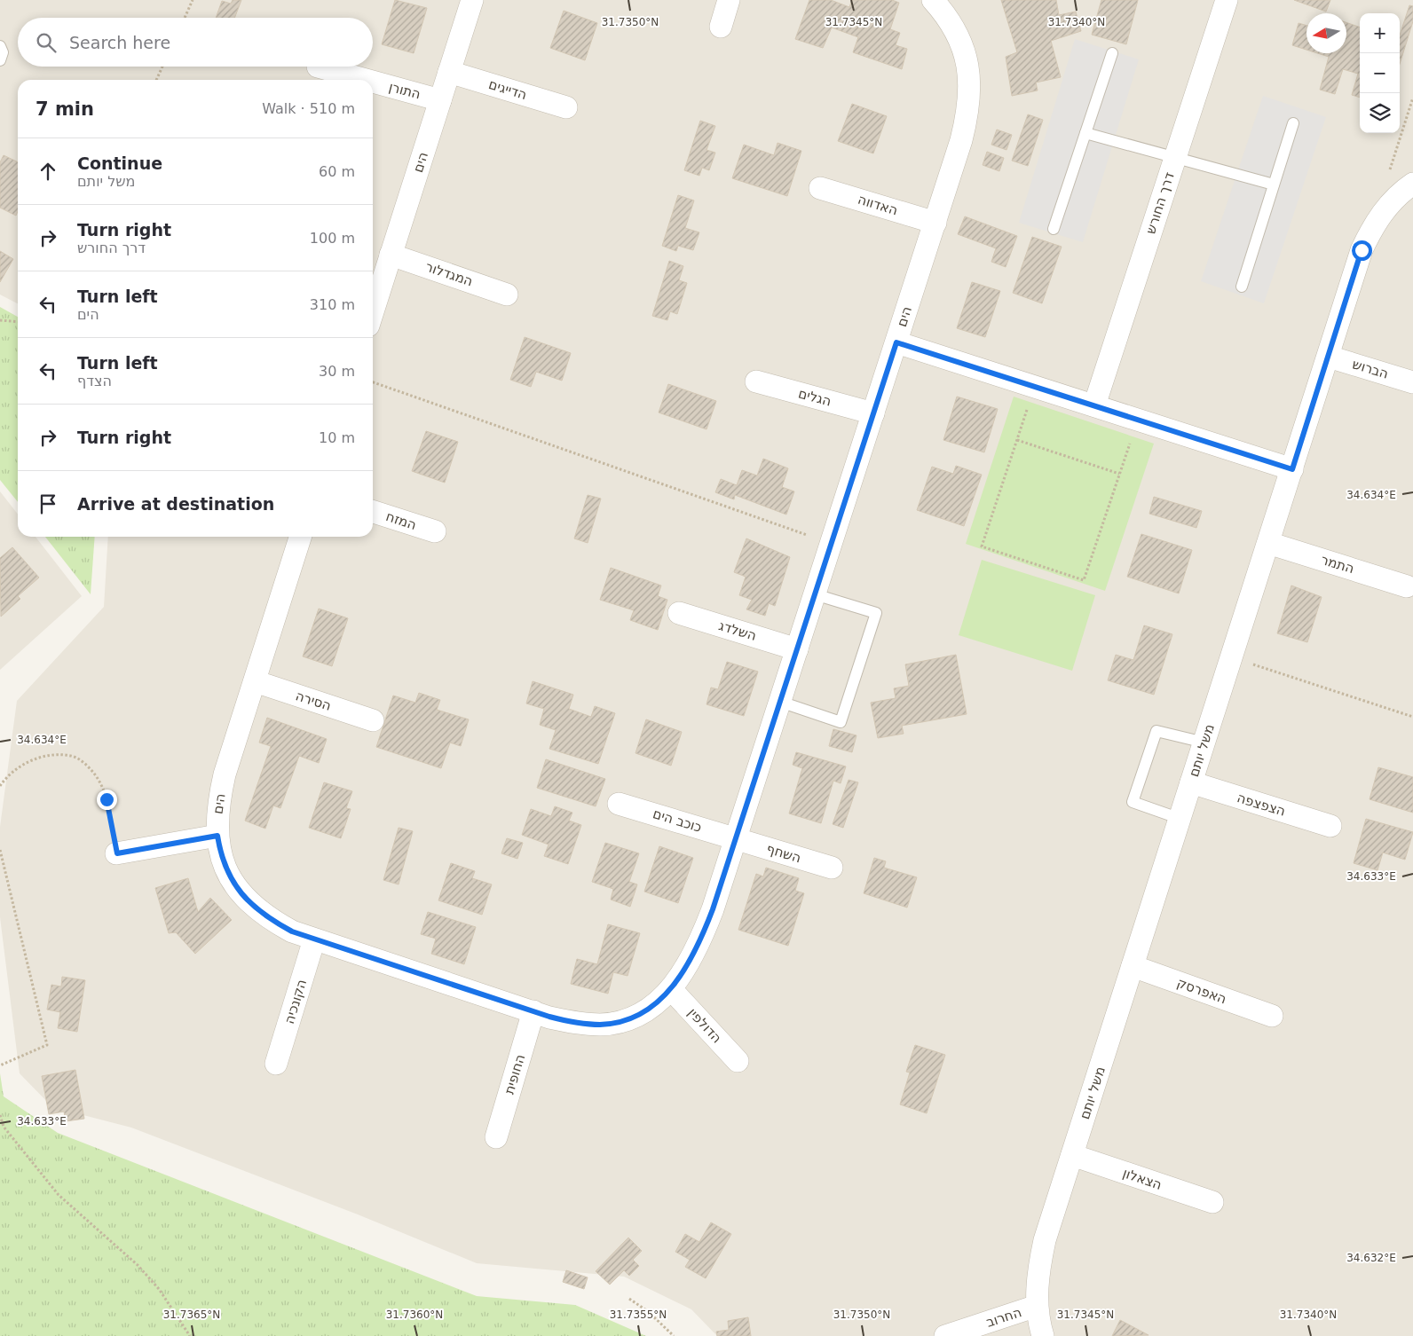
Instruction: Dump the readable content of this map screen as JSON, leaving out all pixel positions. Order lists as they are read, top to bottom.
{
  "streets": {
    "street": [
      "הדייגים",
      "התורן",
      "הים",
      "דרך החורש",
      "האדווה",
      "המגדלור",
      "הברוש",
      "הגלים",
      "המזח",
      "התמר",
      "השלדג",
      "הסירה",
      "משל יותם",
      "הצפצפה",
      "כוכב הים",
      "השחף",
      "האפרסק",
      "הקונכיה",
      "הדולפין",
      "החופית",
      "הצאלון",
      "החרוב"
    ]
  },
  "crossings": [
    ["הדייגים", "הים"],
    ["התורן", "הים"],
    ["הים", "האדווה"],
    ["הים", "המגדלור"],
    ["הים", "הגלים"],
    ["הים", "השלדג"],
    ["הים", "הסירה"],
    ["הים", "כוכב הים"],
    ["הים", "השחף"],
    ["הים", "הקונכיה"],
    ["הים", "הדולפין"],
    ["הים", "החופית"],
    ["הברוש", "משל יותם"],
    ["התמר", "משל יותם"],
    ["משל יותם", "הצפצפה"],
    ["משל יותם", "האפרסק"],
    ["משל יותם", "הצאלון"],
    ["משל יותם", "החרוב"],
    ["כוכב הים", "השחף"]
  ],
  "north": "left",
  "page": {
    "map_buttons": ["+", "−"],
    "search": "Search here",
    "heading": ["7 min", "Walk · 510 m"],
    "list": [
      ["Continue", "משל יותם", "60 m"],
      ["Turn right", "דרך החורש", "100 m"],
      ["Turn left", "הים", "310 m"],
      ["Turn left", "הצדף", "30 m"],
      ["Turn right", "10 m"],
      "Arrive at destination"
    ]
  },
  "coordinates": [
    "31.7350°N",
    "31.7345°N",
    "31.7340°N",
    "34.634°E",
    "34.633°E",
    "34.632°E",
    "31.7365°N",
    "31.7360°N",
    "31.7355°N"
  ]
}
